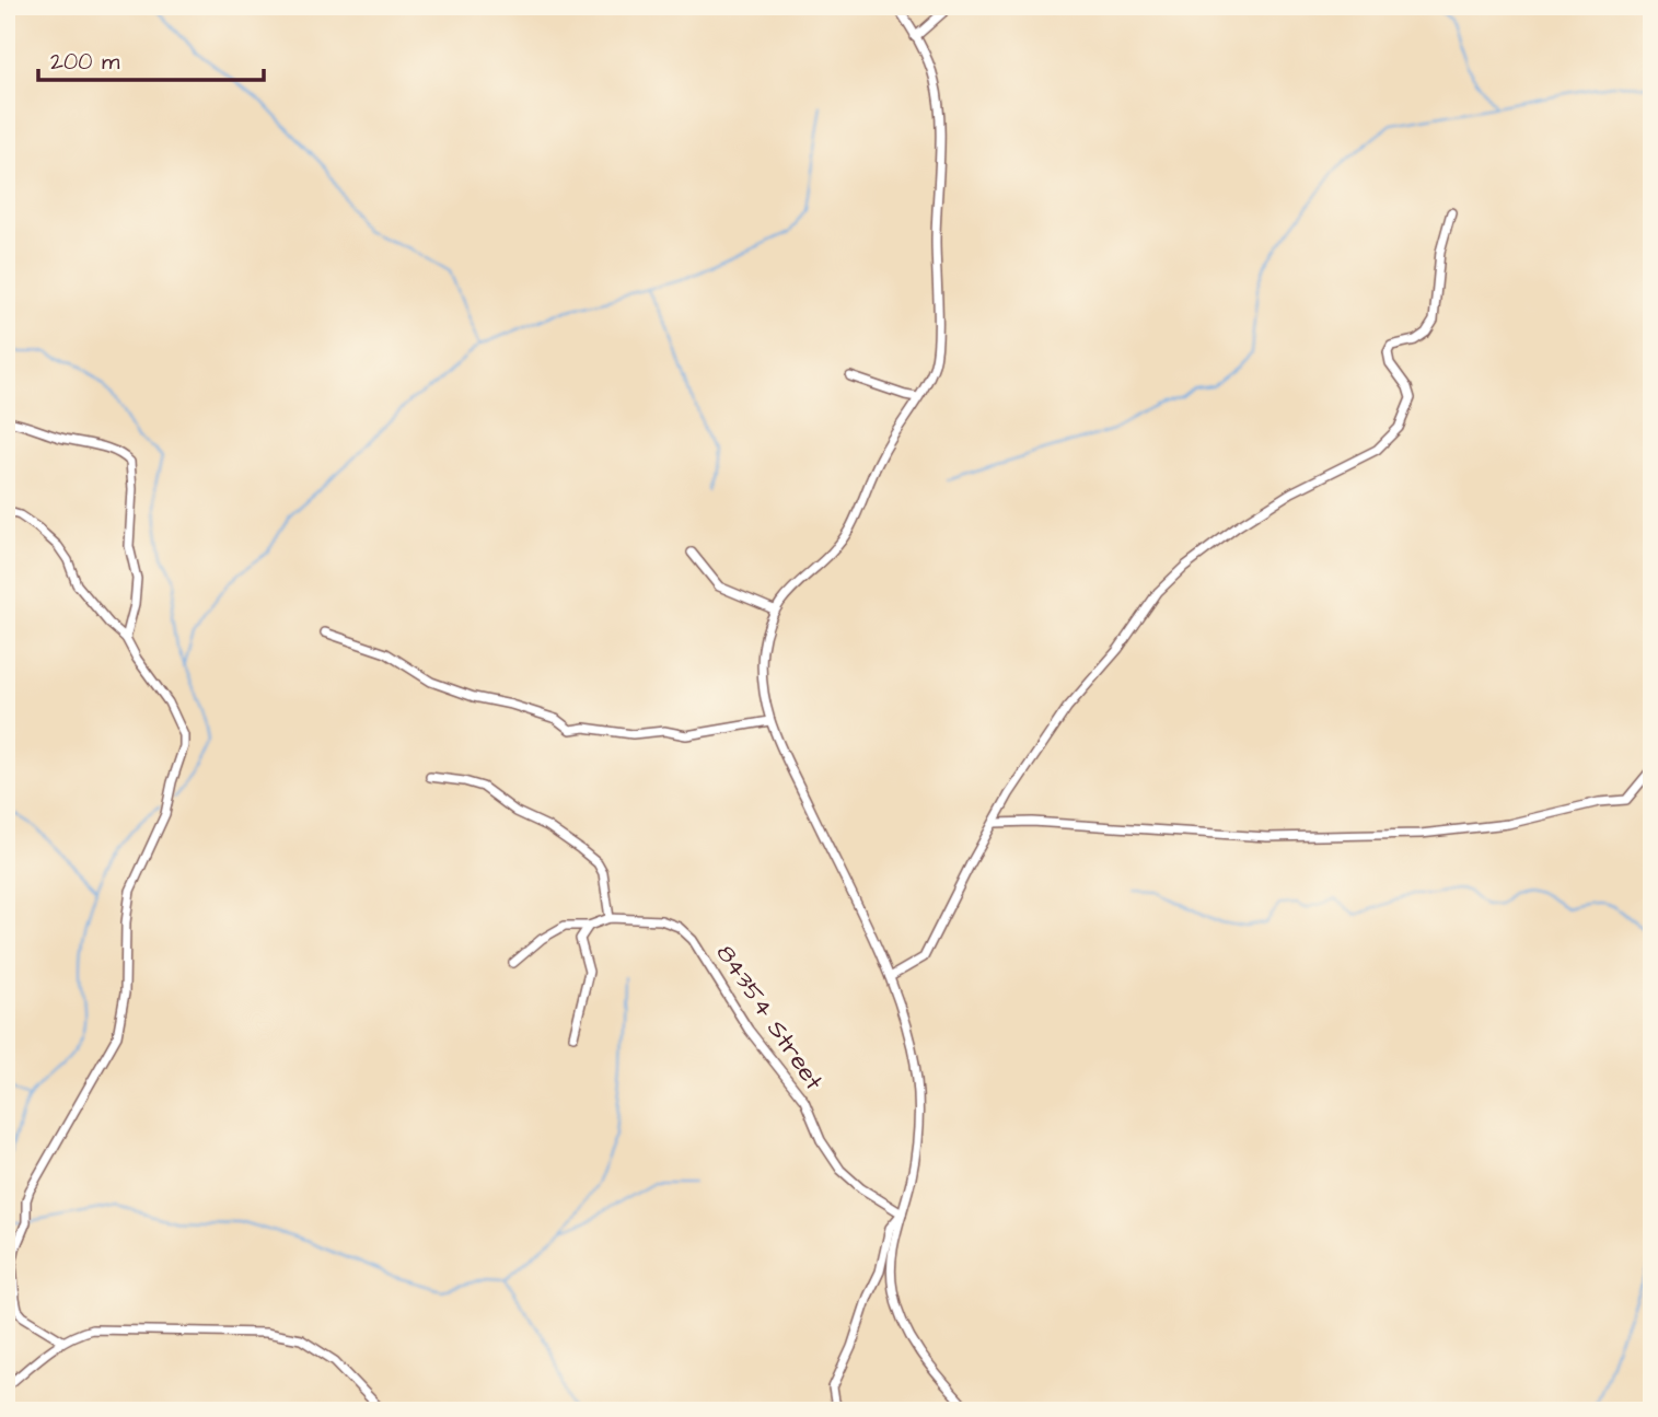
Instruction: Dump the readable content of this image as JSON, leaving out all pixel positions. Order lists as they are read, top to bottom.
{
  "streets": {
    "street": ["84354 Street"]
  },
  "scale_bar": "200 m"
}
